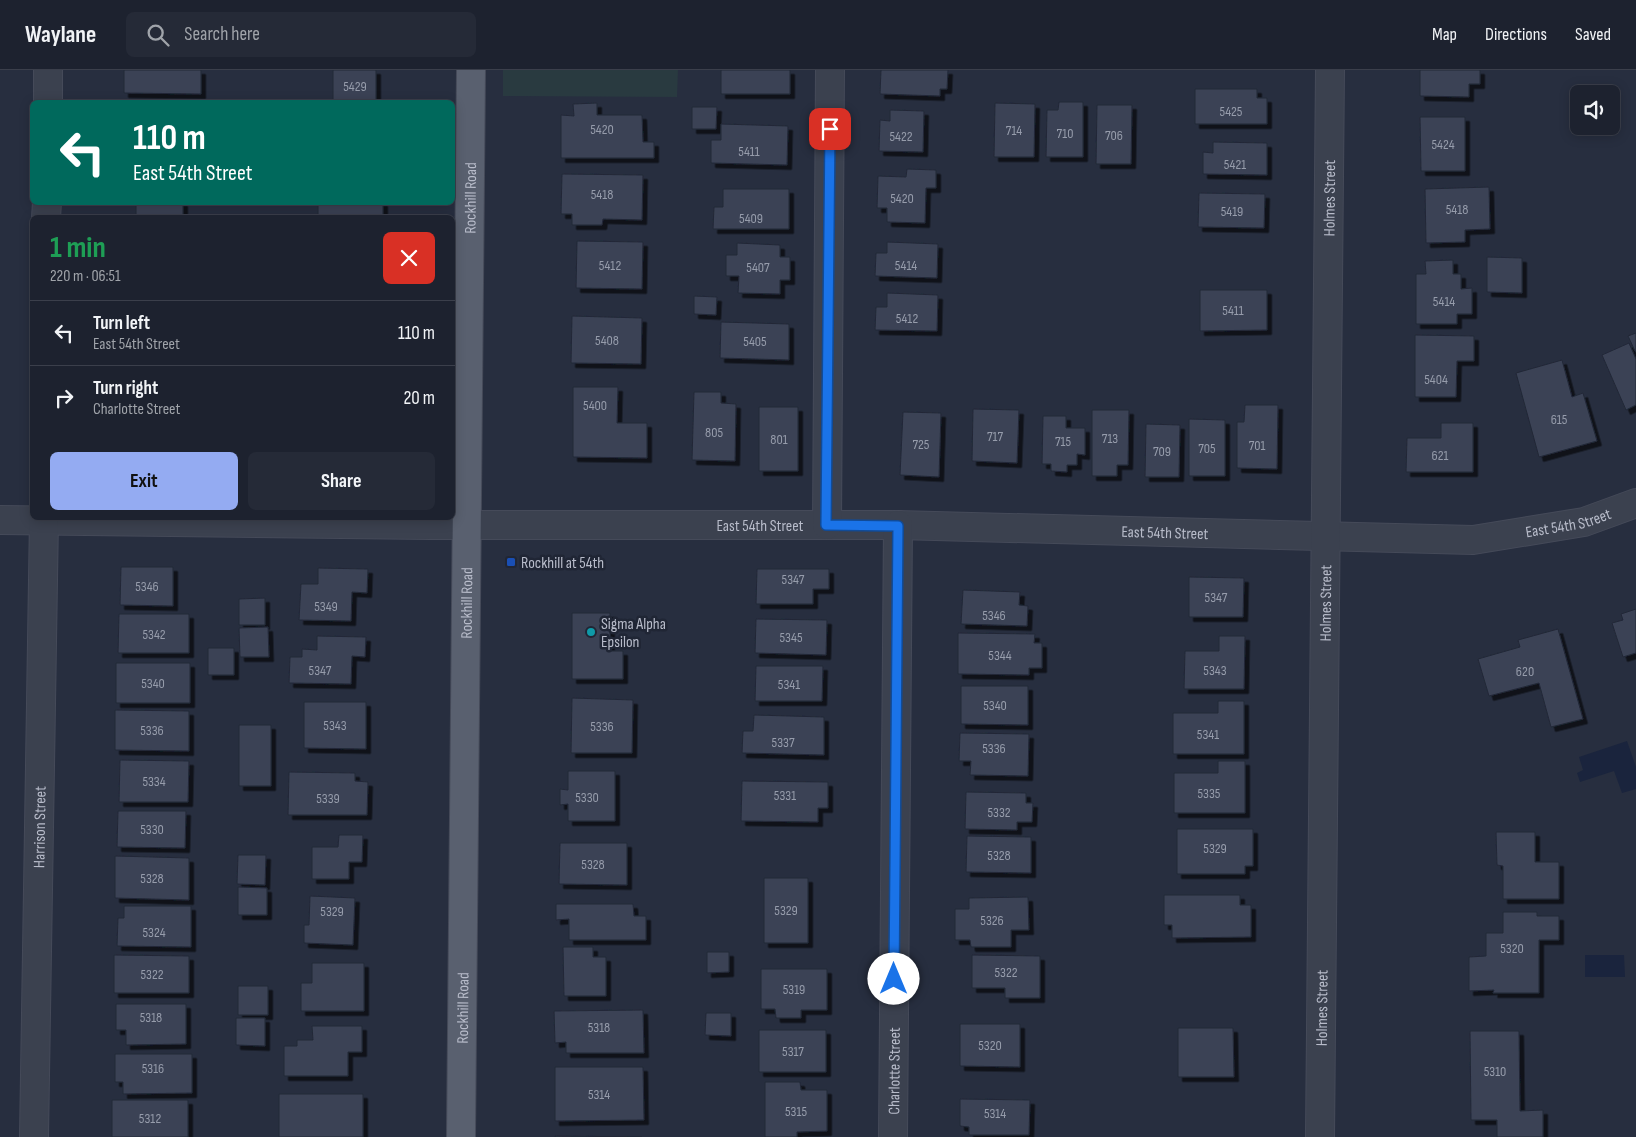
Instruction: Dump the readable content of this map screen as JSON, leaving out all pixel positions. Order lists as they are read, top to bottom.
{
  "streets": {
    "main road": ["Rockhill Road"],
    "street": [
      "Holmes Street",
      "East 54th Street",
      "Harrison Street",
      "Charlotte Street"
    ]
  },
  "crossings": [
    ["Rockhill Road", "East 54th Street"],
    ["Holmes Street", "East 54th Street"],
    ["East 54th Street", "Charlotte Street"]
  ],
  "places": {
    "transit": ["Rockhill at 54th"],
    "other": ["Sigma Alpha Epsilon"]
  },
  "house_numbers": [
    "5429",
    "5425",
    "5420",
    "714",
    "710",
    "706",
    "5422",
    "5424",
    "5411",
    "5421",
    "5418",
    "5420",
    "5418",
    "5419",
    "5409",
    "5412",
    "5414",
    "5407",
    "5414",
    "5411",
    "5412",
    "5408",
    "5405",
    "5404",
    "5400",
    "615",
    "805",
    "717",
    "713",
    "801",
    "715",
    "725",
    "701",
    "705",
    "709",
    "621",
    "5347",
    "5346",
    "5347",
    "5349",
    "5346",
    "5342",
    "5345",
    "5344",
    "5347",
    "5343",
    "620",
    "5340",
    "5341",
    "5340",
    "5343",
    "5336",
    "5336",
    "5341",
    "5337",
    "5336",
    "5334",
    "5335",
    "5331",
    "5330",
    "5339",
    "5332",
    "5330",
    "5329",
    "5328",
    "5328",
    "5328",
    "5329",
    "5329",
    "5326",
    "5324",
    "5320",
    "5322",
    "5322",
    "5319",
    "5318",
    "5318",
    "5320",
    "5317",
    "5316",
    "5310",
    "5314",
    "5315",
    "5314",
    "5312"
  ],
  "page": {
    "header": "Waylane",
    "search": "Search here",
    "nav": ["Map", "Directions", "Saved"],
    "turn": ["110 m", "East 54th Street"],
    "heading": ["1 min", "220 m · 06:51"],
    "list": [
      {
        "name": "Turn left",
        "note": "East 54th Street",
        "value": "110 m"
      },
      {
        "name": "Turn right",
        "note": "Charlotte Street",
        "value": "20 m"
      }
    ],
    "buttons": ["Exit", "Share"]
  }
}
